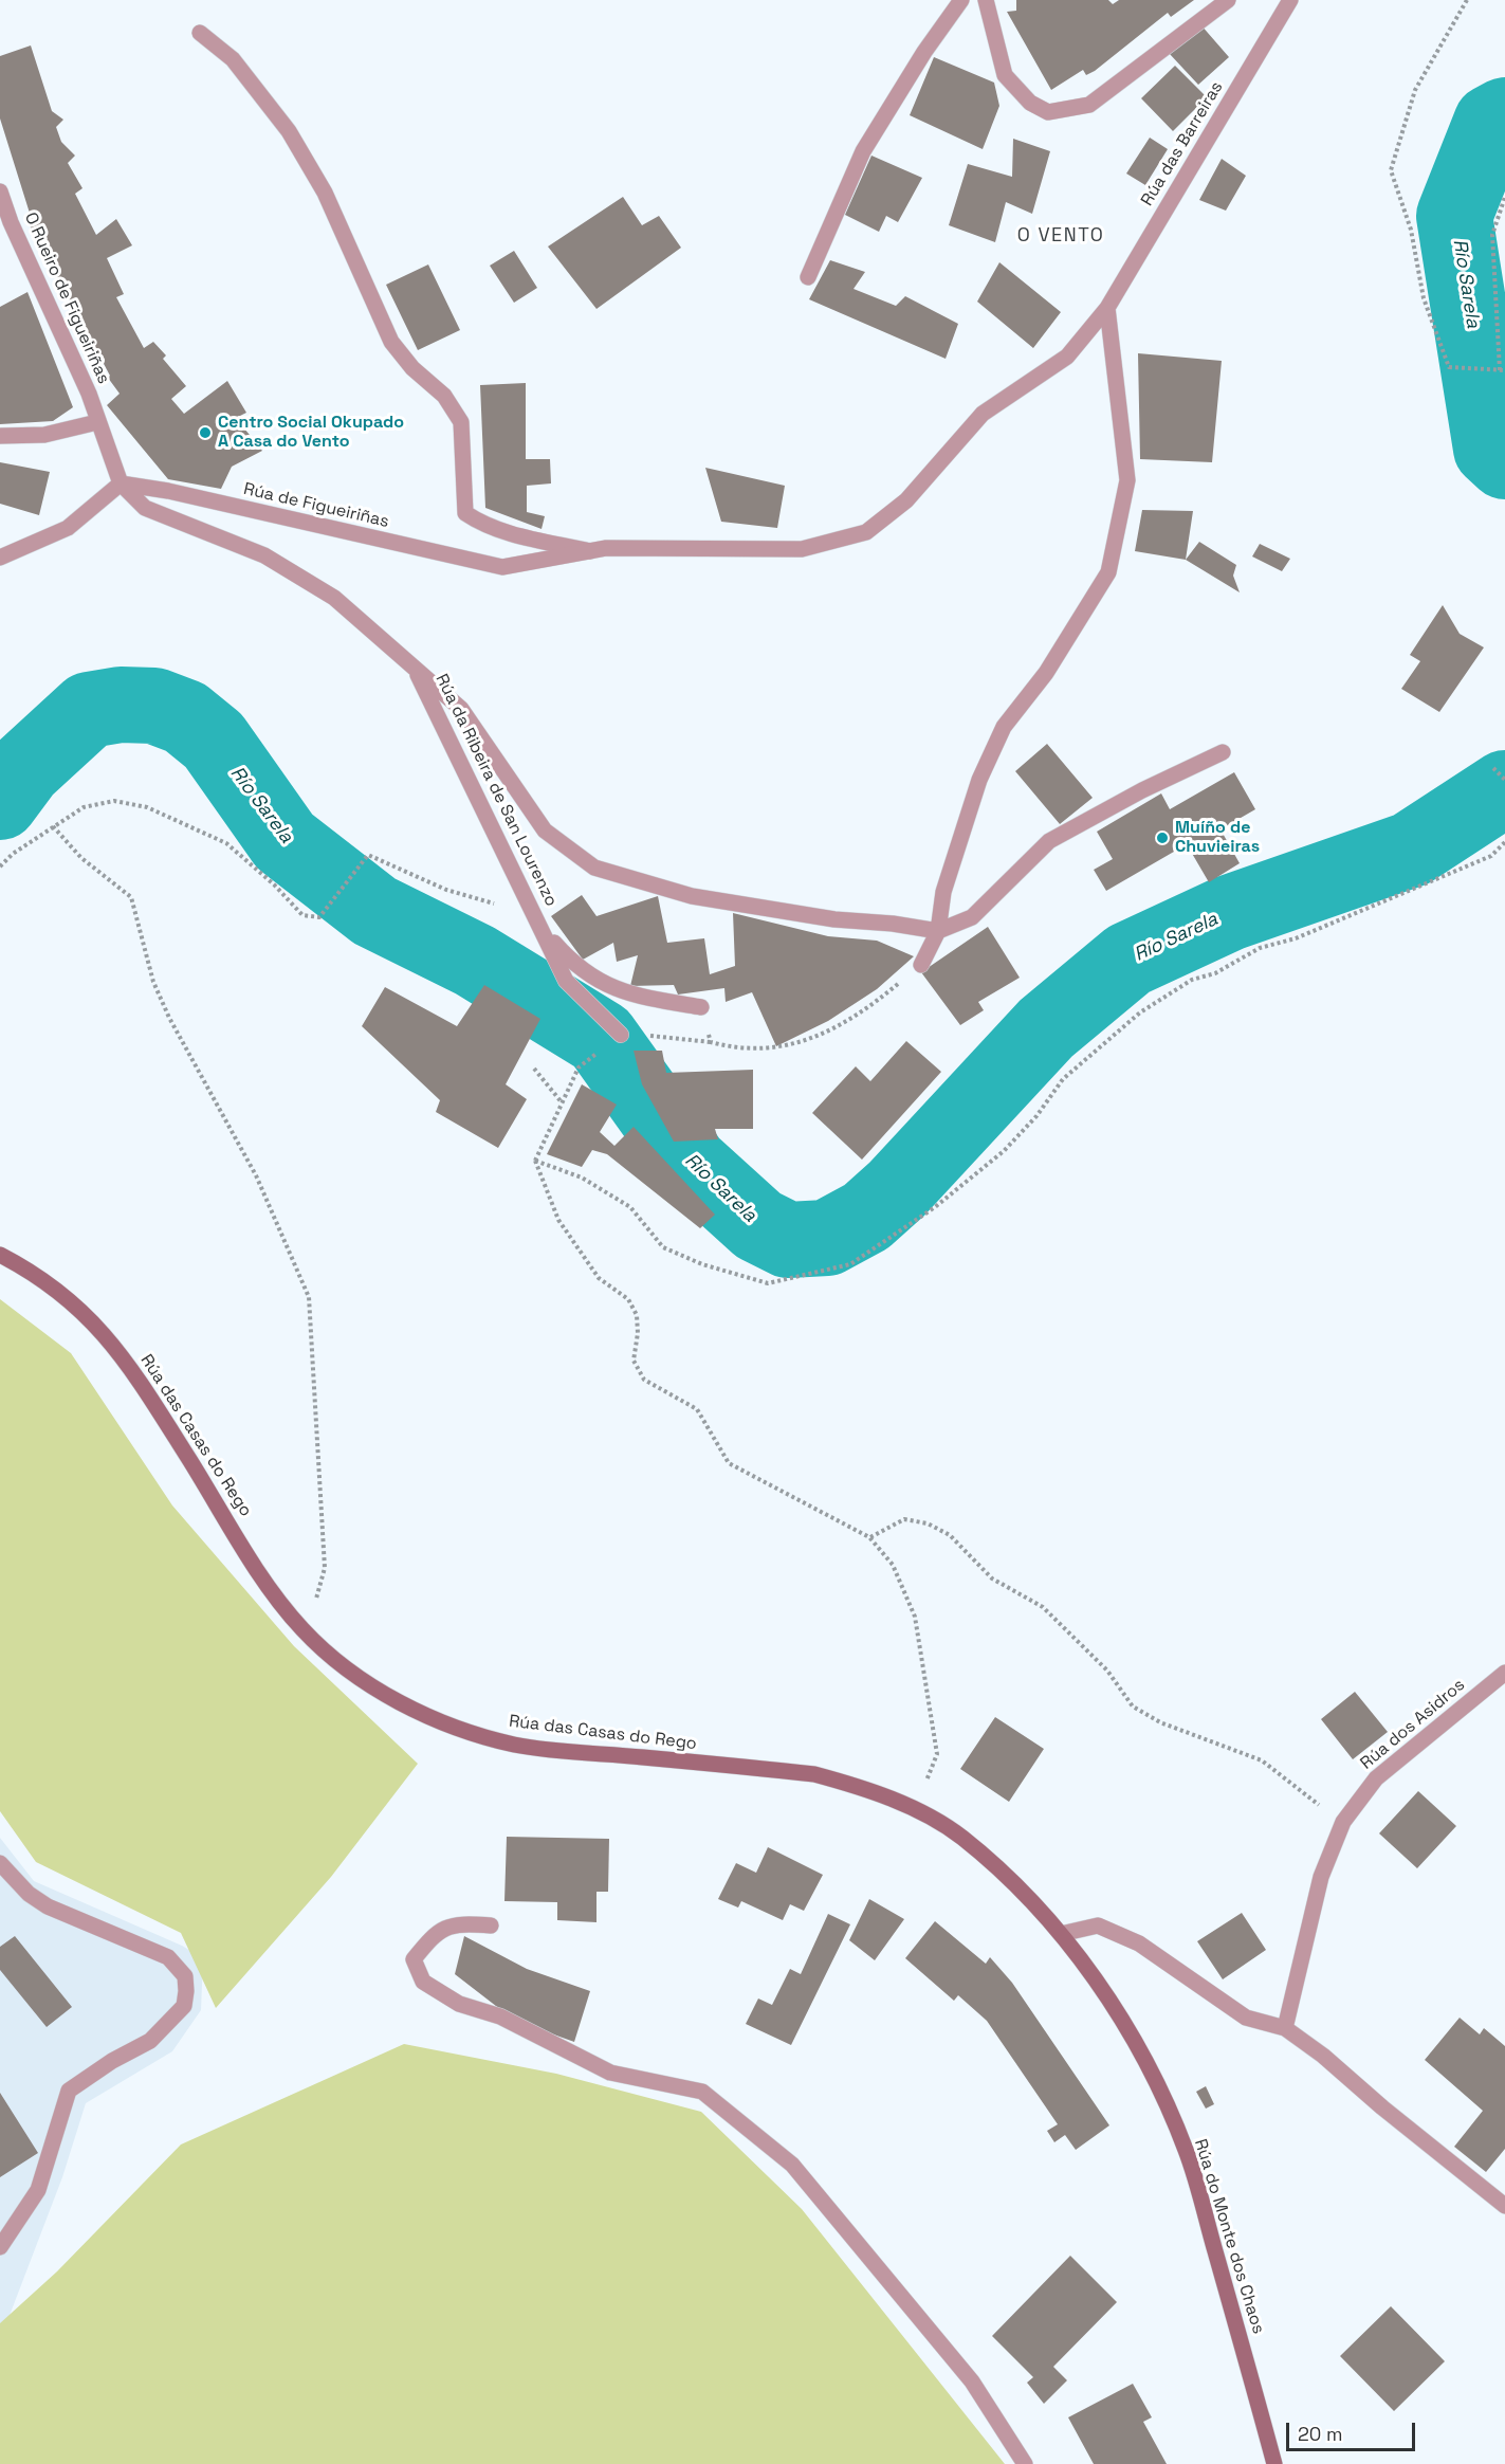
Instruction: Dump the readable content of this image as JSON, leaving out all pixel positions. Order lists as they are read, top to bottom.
{
  "streets": {
    "street": [
      "Rúa das Barreiras",
      "O Rueiro de Figueiriñas",
      "Rúa de Figueiriñas",
      "Rúa da Ribeira de San Lourenzo",
      "Rúa das Casas do Rego",
      "Rúa dos Asidros",
      "Rúa do Monte dos Chaos"
    ]
  },
  "crossings": [
    ["O Rueiro de Figueiriñas", "Rúa de Figueiriñas"],
    ["O Rueiro de Figueiriñas", "Rúa da Ribeira de San Lourenzo"],
    ["Rúa de Figueiriñas", "Rúa da Ribeira de San Lourenzo"],
    ["Rúa das Casas do Rego", "Rúa do Monte dos Chaos"]
  ],
  "districts": ["O VENTO"],
  "water": ["Río Sarela"],
  "places": ["Centro Social Okupado A Casa do Vento", "Muíño de Chuvieiras"],
  "scale_bar": "20 m"
}
